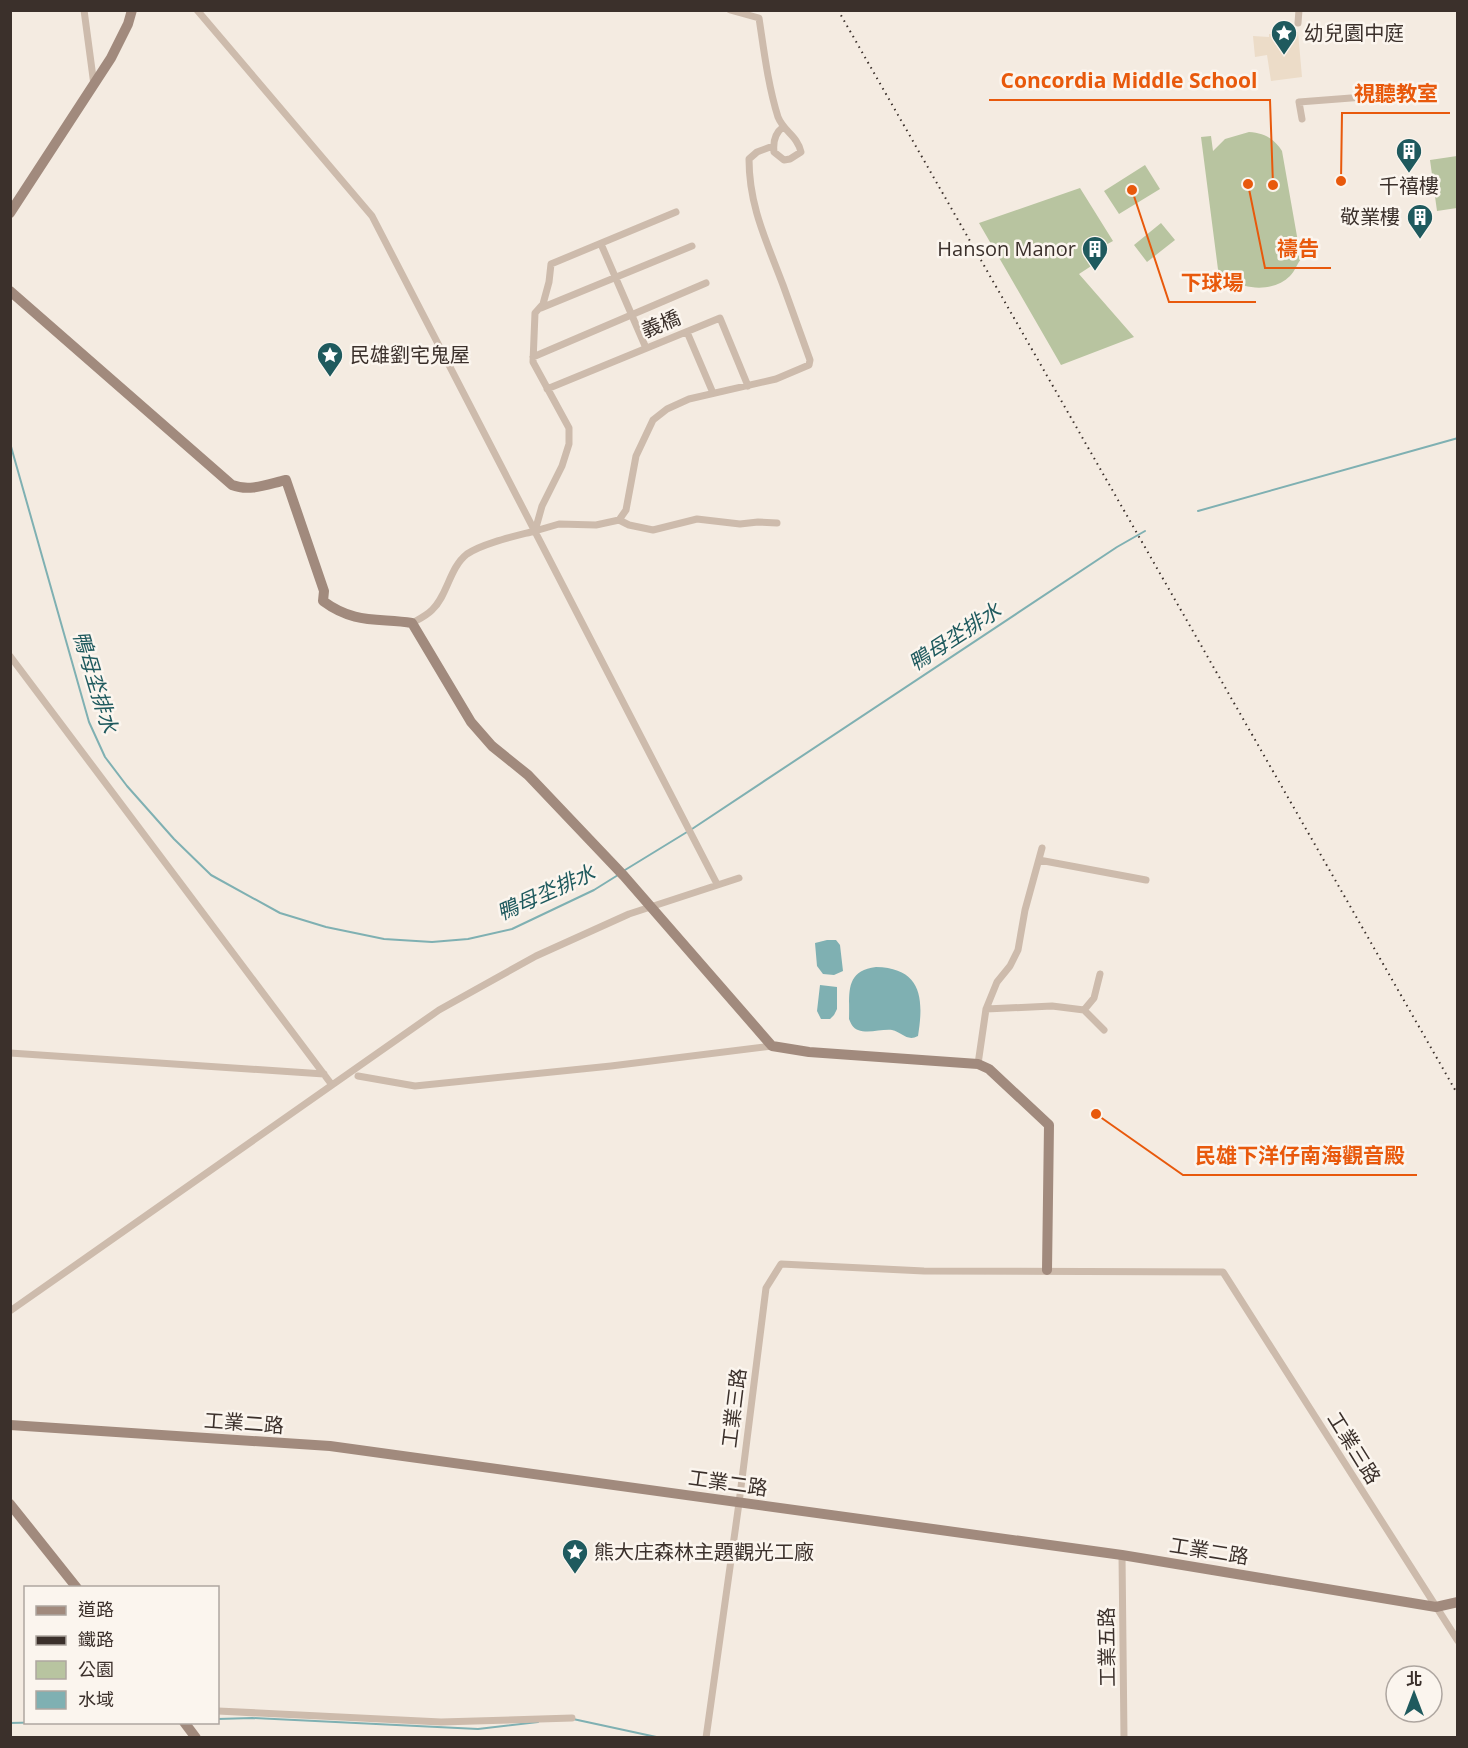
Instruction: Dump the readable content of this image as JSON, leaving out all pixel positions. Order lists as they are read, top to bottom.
{
  "streets": {
    "street": [
      "義橋",
      "工業三路",
      "工業二路",
      "工業五路"
    ]
  },
  "crossings": [
    ["工業三路", "工業二路"],
    ["工業二路", "工業五路"]
  ],
  "water": ["鴨母坔排水"],
  "places": {
    "place": ["幼兒園中庭", "民雄劉宅鬼屋", "熊大庄森林主題觀光工廠"],
    "building": ["千禧樓", "敬業樓", "Hanson Manor"],
    "other": [
      "視聽教室",
      "禱告",
      "Concordia Middle School",
      "下球場",
      "民雄下洋仔南海觀音殿"
    ]
  },
  "legend": [
    "道路",
    "鐵路",
    "公園",
    "水域"
  ],
  "north": "top"
}
